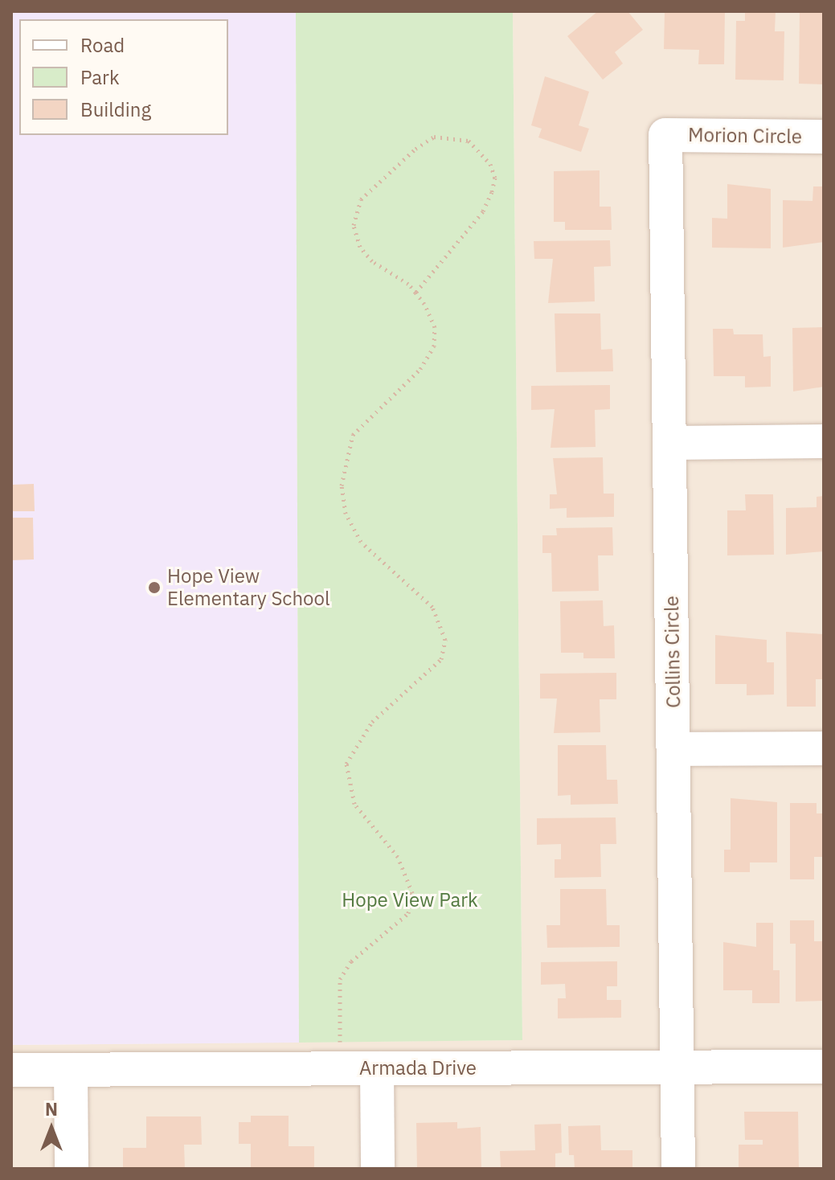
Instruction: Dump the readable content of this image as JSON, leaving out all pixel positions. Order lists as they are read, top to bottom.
{
  "streets": {
    "street": ["Morion Circle", "Collins Circle", "Armada Drive"]
  },
  "crossings": [
    ["Morion Circle", "Collins Circle"],
    ["Collins Circle", "Armada Drive"]
  ],
  "parks": ["Hope View Park"],
  "places": ["Hope View Elementary School"],
  "legend": ["Road", "Park", "Building"],
  "north": "top"
}
